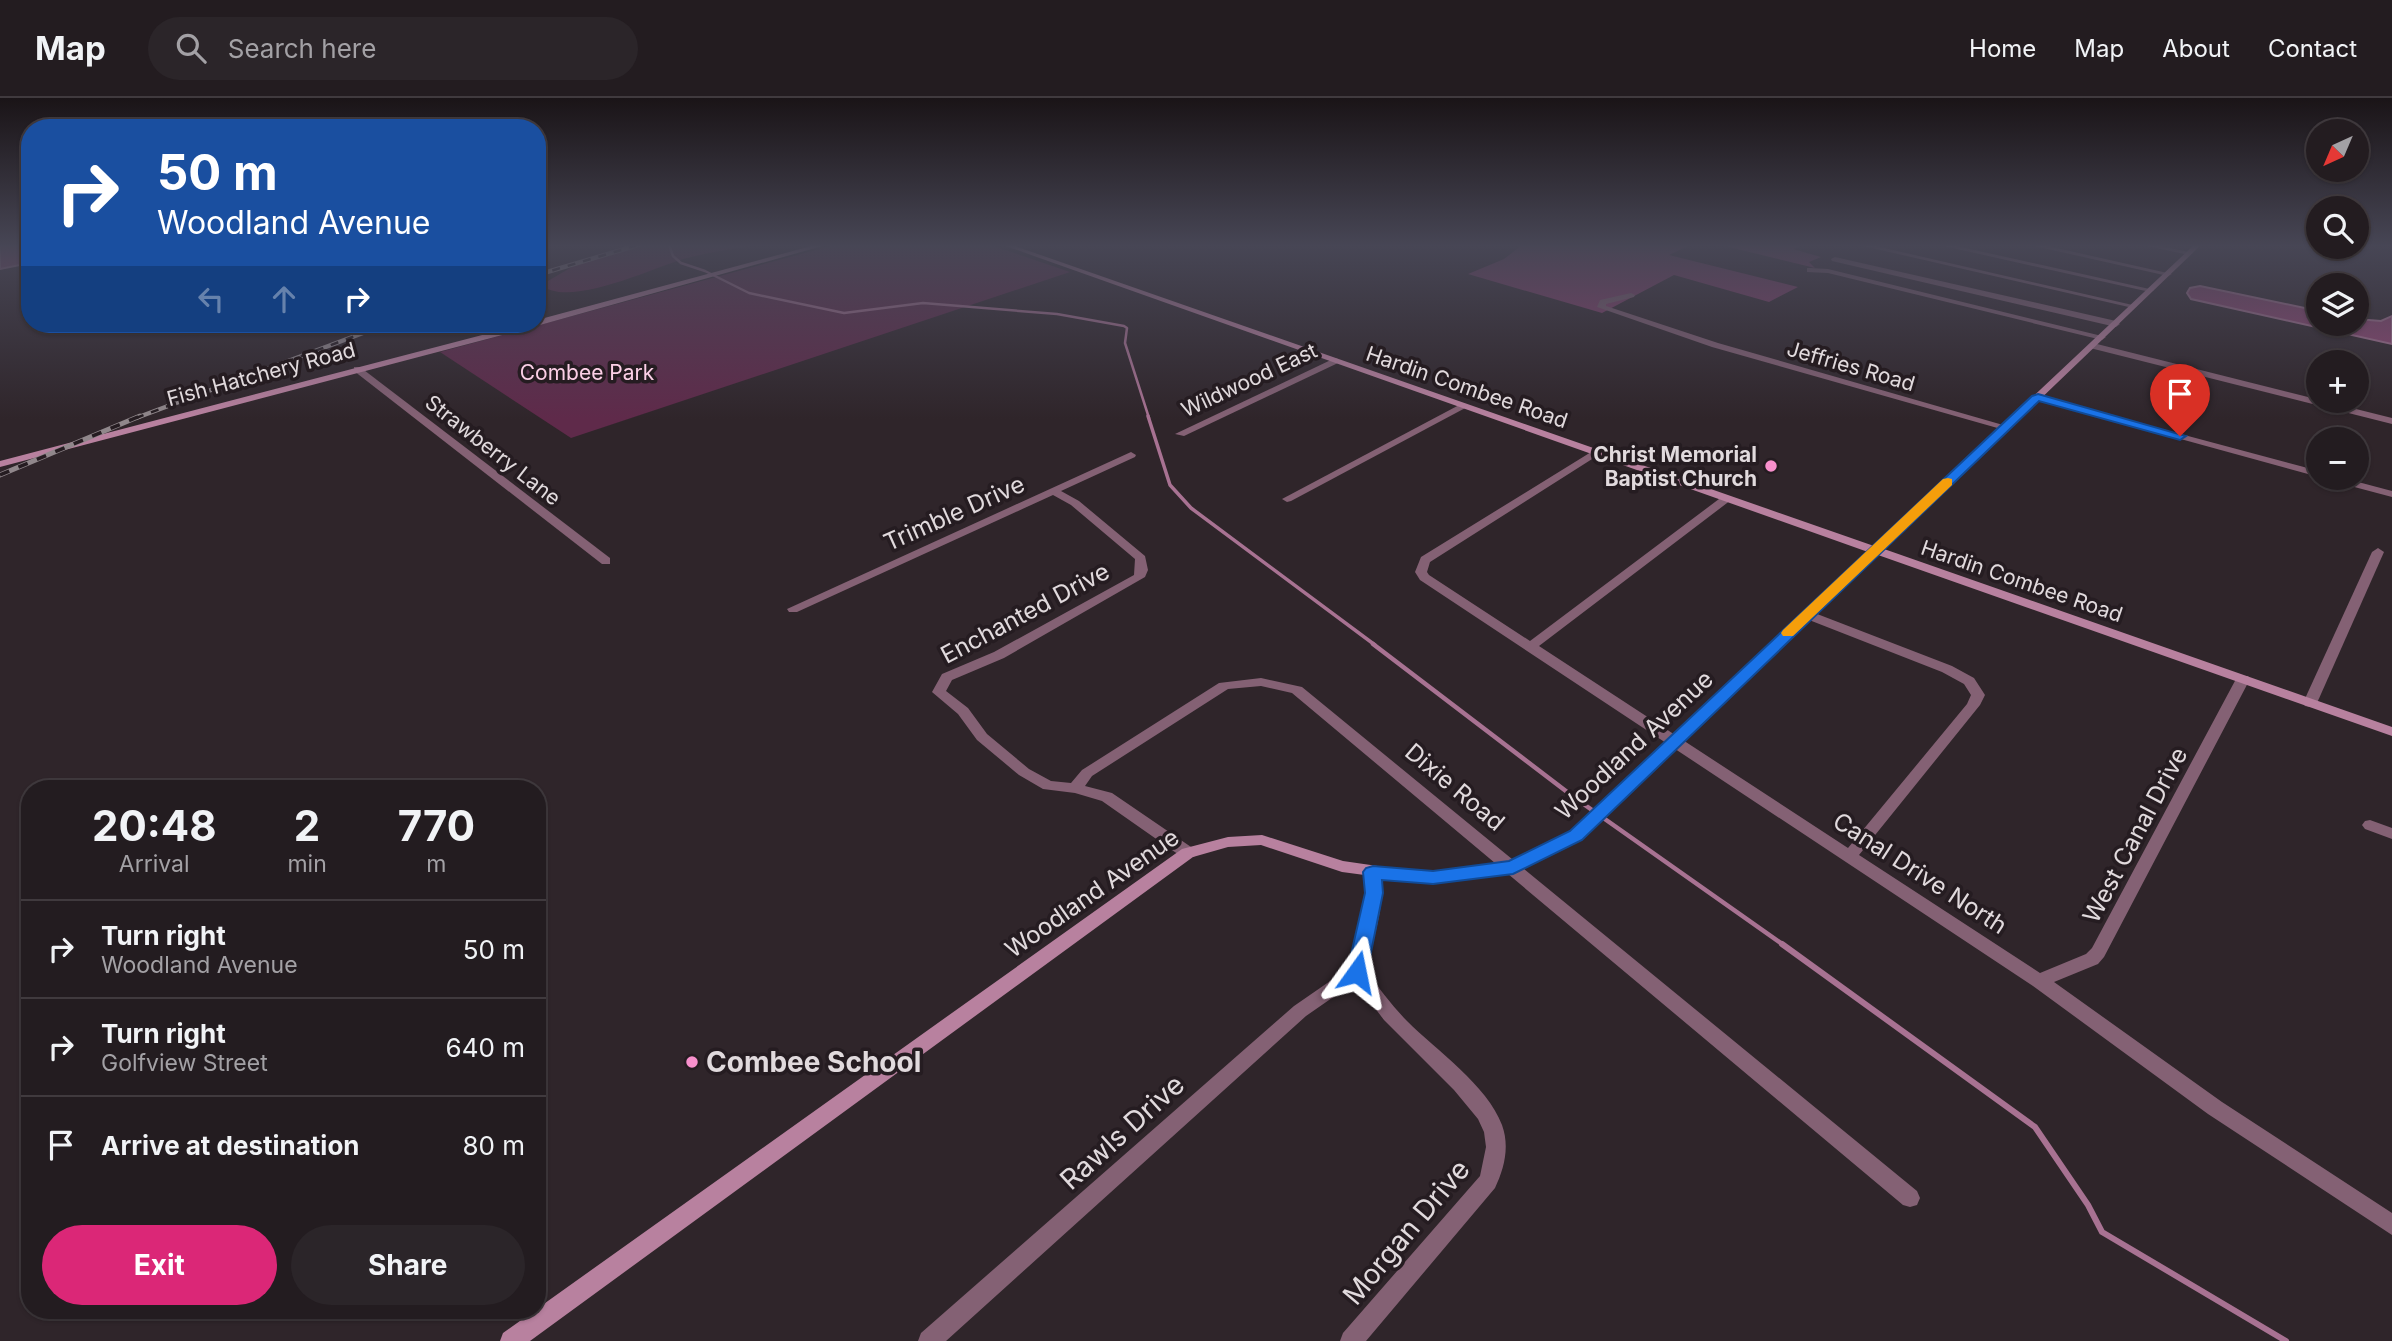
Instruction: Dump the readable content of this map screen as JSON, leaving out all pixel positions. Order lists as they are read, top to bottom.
{
  "streets": {
    "street": [
      "Jeffries Road",
      "Fish Hatchery Road",
      "Wildwood East",
      "Hardin Combee Road",
      "Strawberry Lane",
      "Trimble Drive",
      "Enchanted Drive",
      "Woodland Avenue",
      "Dixie Road",
      "West Canal Drive",
      "Canal Drive North",
      "Rawls Drive",
      "Morgan Drive"
    ]
  },
  "crossings": [
    ["Jeffries Road", "Woodland Avenue"],
    ["Fish Hatchery Road", "Strawberry Lane"],
    ["Wildwood East", "Hardin Combee Road"],
    ["Hardin Combee Road", "Woodland Avenue"],
    ["Hardin Combee Road", "West Canal Drive"],
    ["Hardin Combee Road", "Canal Drive North"],
    ["Trimble Drive", "Enchanted Drive"],
    ["Enchanted Drive", "Dixie Road"],
    ["Woodland Avenue", "Dixie Road"],
    ["Woodland Avenue", "Canal Drive North"],
    ["West Canal Drive", "Canal Drive North"],
    ["Rawls Drive", "Morgan Drive"]
  ],
  "parks": ["Combee Park"],
  "places": ["Christ Memorial Baptist Church", "Combee School"],
  "north": "bottom left",
  "page": {
    "header": "Map",
    "search": "Search here",
    "nav": [
      "Home",
      "Map",
      "About",
      "Contact"
    ],
    "map_buttons": ["+", "−"],
    "turn": ["50 m", "Woodland Avenue"],
    "eta": [
      "20:48",
      "Arrival",
      "2",
      "min",
      "770",
      "m"
    ],
    "list": [
      {
        "name": "Turn right",
        "note": "Woodland Avenue",
        "value": "50 m"
      },
      {
        "name": "Turn right",
        "note": "Golfview Street",
        "value": "640 m"
      },
      {
        "name": "Arrive at destination",
        "value": "80 m"
      }
    ],
    "buttons": ["Exit", "Share"]
  }
}
